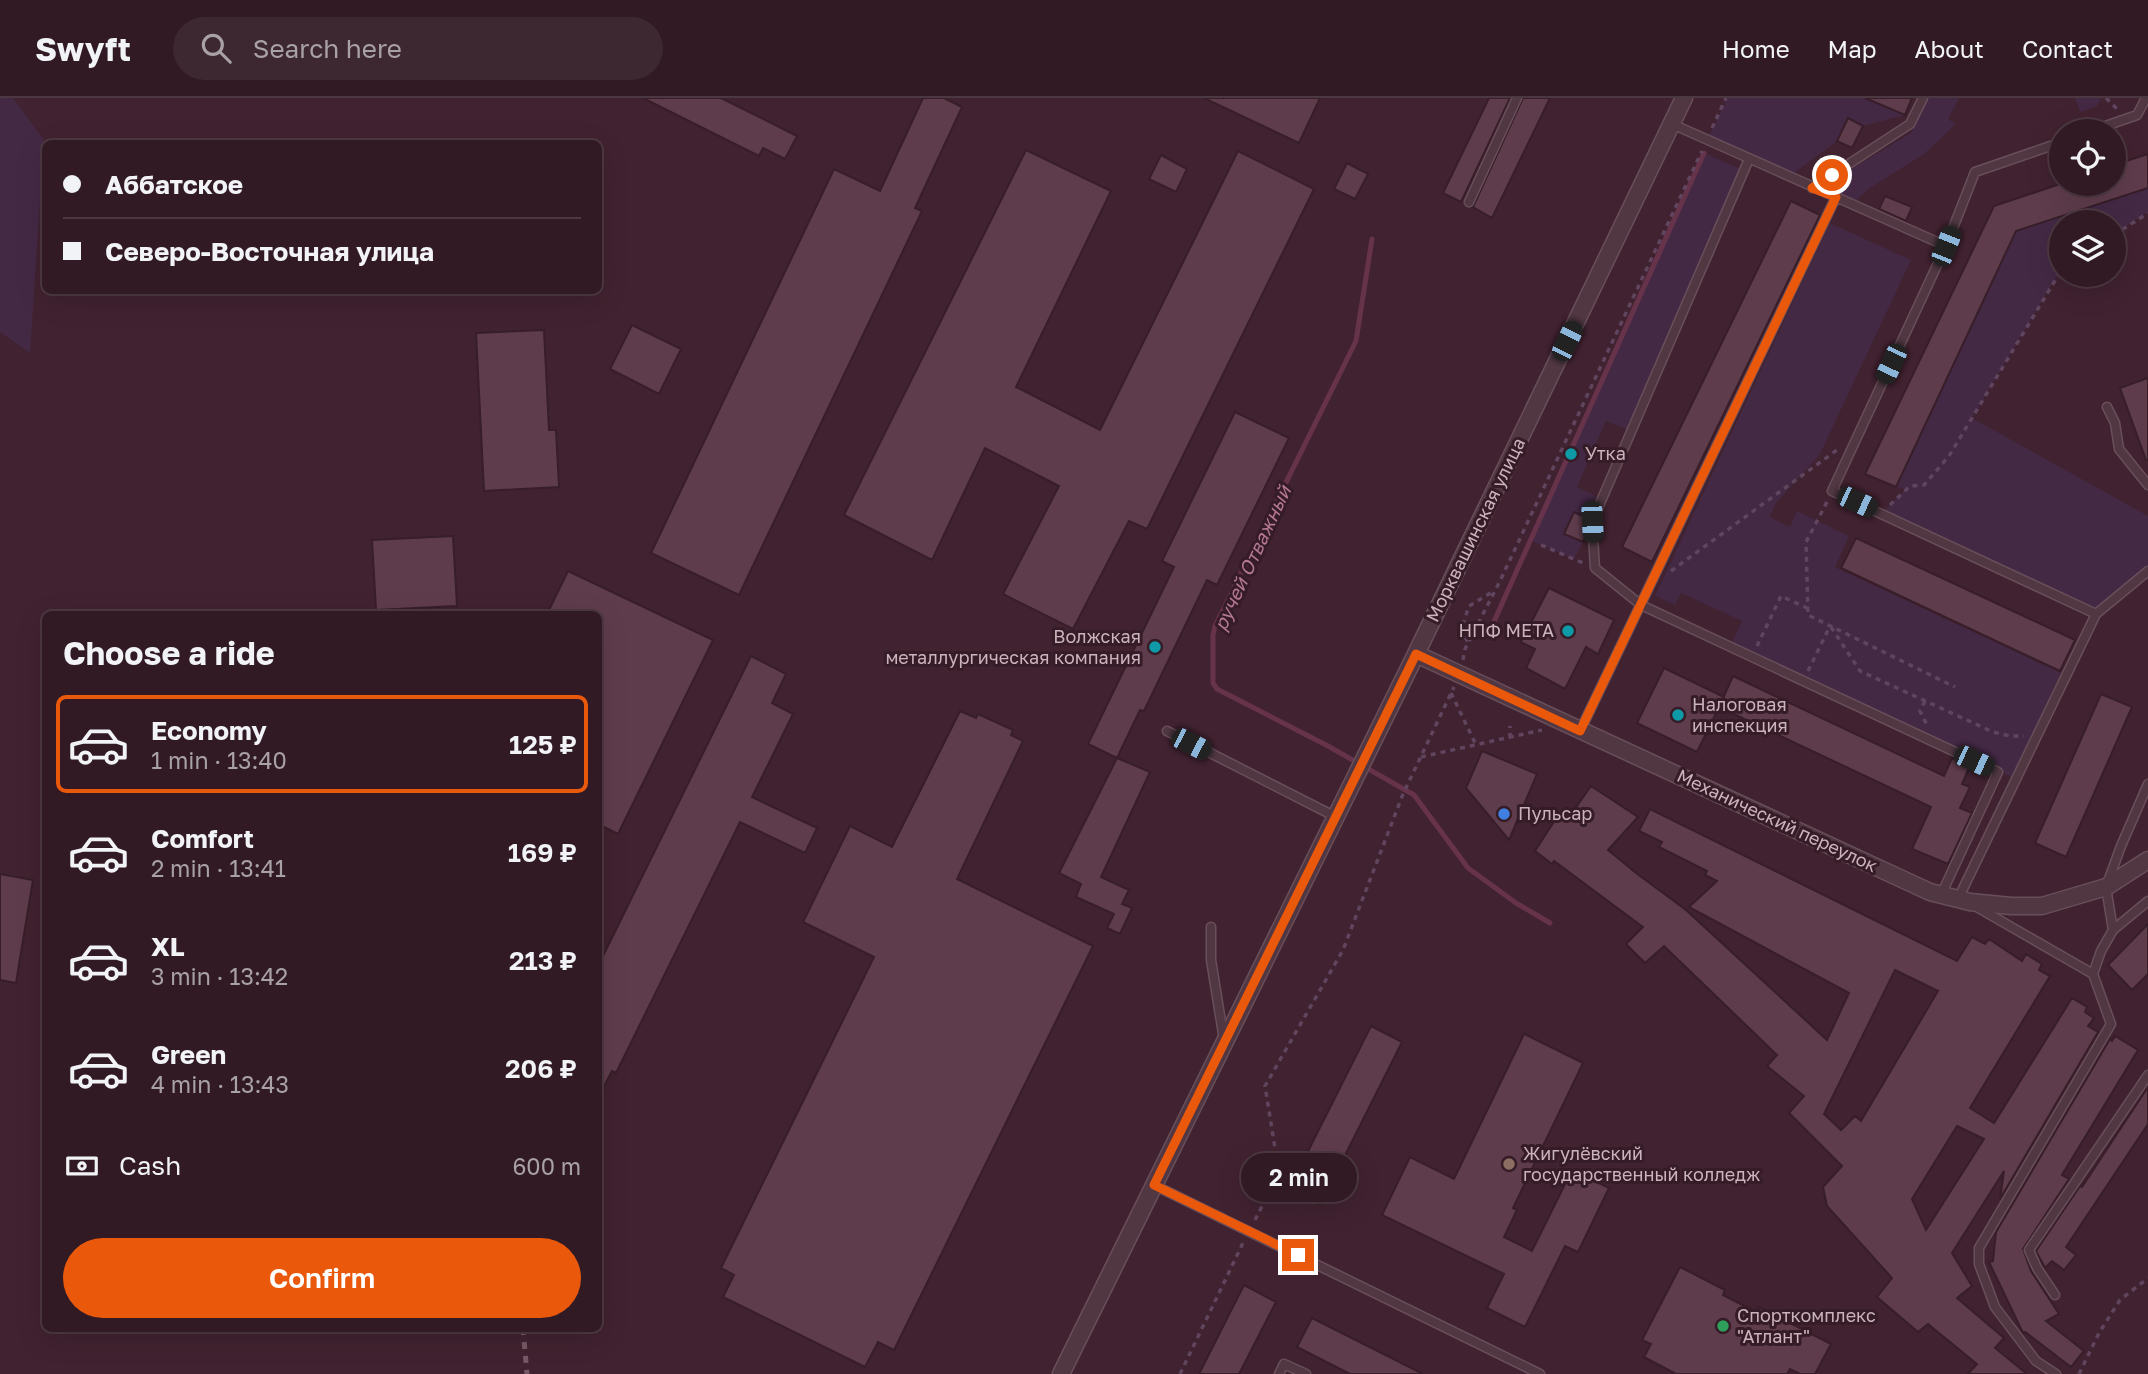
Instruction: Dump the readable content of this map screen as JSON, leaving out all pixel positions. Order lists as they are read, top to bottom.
{
  "streets": {
    "street": ["Морквашинская улица", "Механический переулок"]
  },
  "crossings": [
    ["Морквашинская улица", "Механический переулок"]
  ],
  "water": ["ручей Отважный"],
  "places": [
    "Утка",
    "НПФ МЕТА",
    "Волжская металлургическая компания",
    "Налоговая инспекция",
    "Пульсар",
    "Жигулёвский государственный колледж",
    "Спорткомплекс \"Атлант\""
  ],
  "page": {
    "header": "Swyft",
    "search": "Search here",
    "nav": [
      "Home",
      "Map",
      "About",
      "Contact"
    ],
    "banner": ["Аббатское", "Северо-Восточная улица"],
    "heading": "Choose a ride",
    "list": [
      {
        "name": "Economy",
        "note": "1 min · 13:40",
        "value": "125 ₽"
      },
      {
        "name": "Comfort",
        "note": "2 min · 13:41",
        "value": "169 ₽"
      },
      {
        "name": "XL",
        "note": "3 min · 13:42",
        "value": "213 ₽"
      },
      {
        "name": "Green",
        "note": "4 min · 13:43",
        "value": "206 ₽"
      }
    ],
    "pay": ["Cash", "600 m"],
    "bubble": "2 min",
    "buttons": "Confirm"
  }
}
